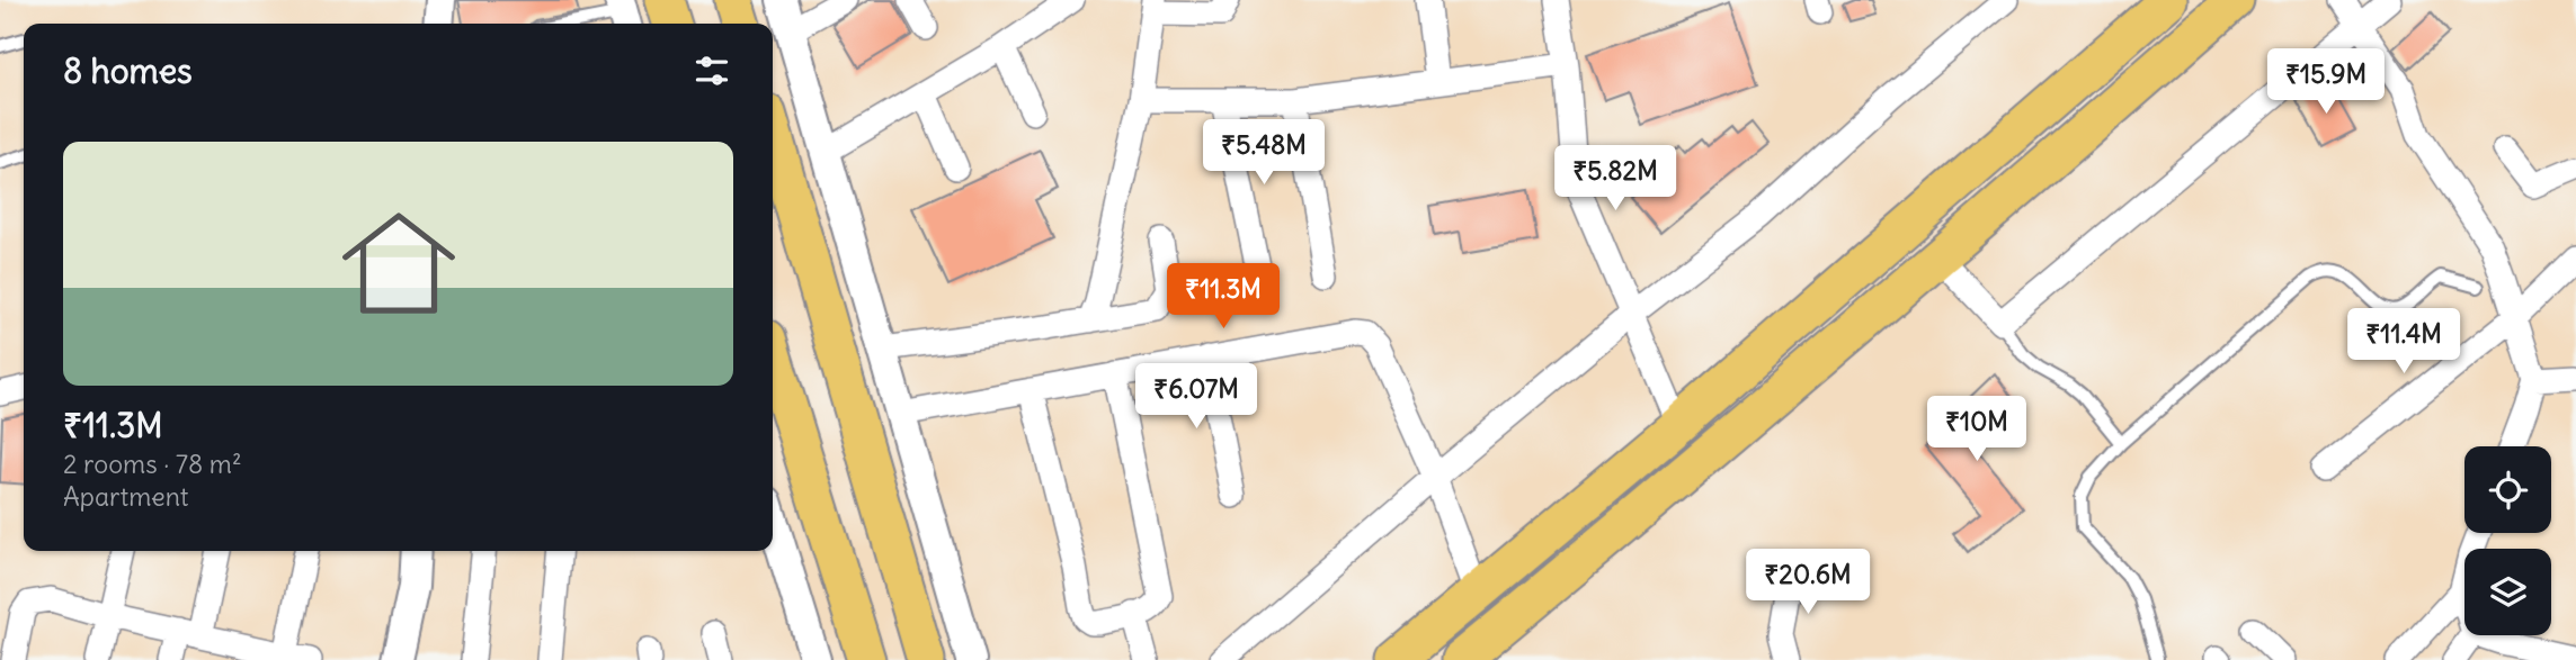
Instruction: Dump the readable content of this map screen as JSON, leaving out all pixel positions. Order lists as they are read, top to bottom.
{
  "page": {
    "heading": "8 homes",
    "price": [
      "₹15.9M",
      "₹5.48M",
      "₹5.82M",
      "₹11.3M",
      "₹11.4M",
      "₹6.07M",
      "₹10M",
      "₹20.6M"
    ],
    "list": [
      {
        "name": "₹11.3M",
        "note": "2 rooms · 78 m² · Apartment"
      }
    ]
  }
}
